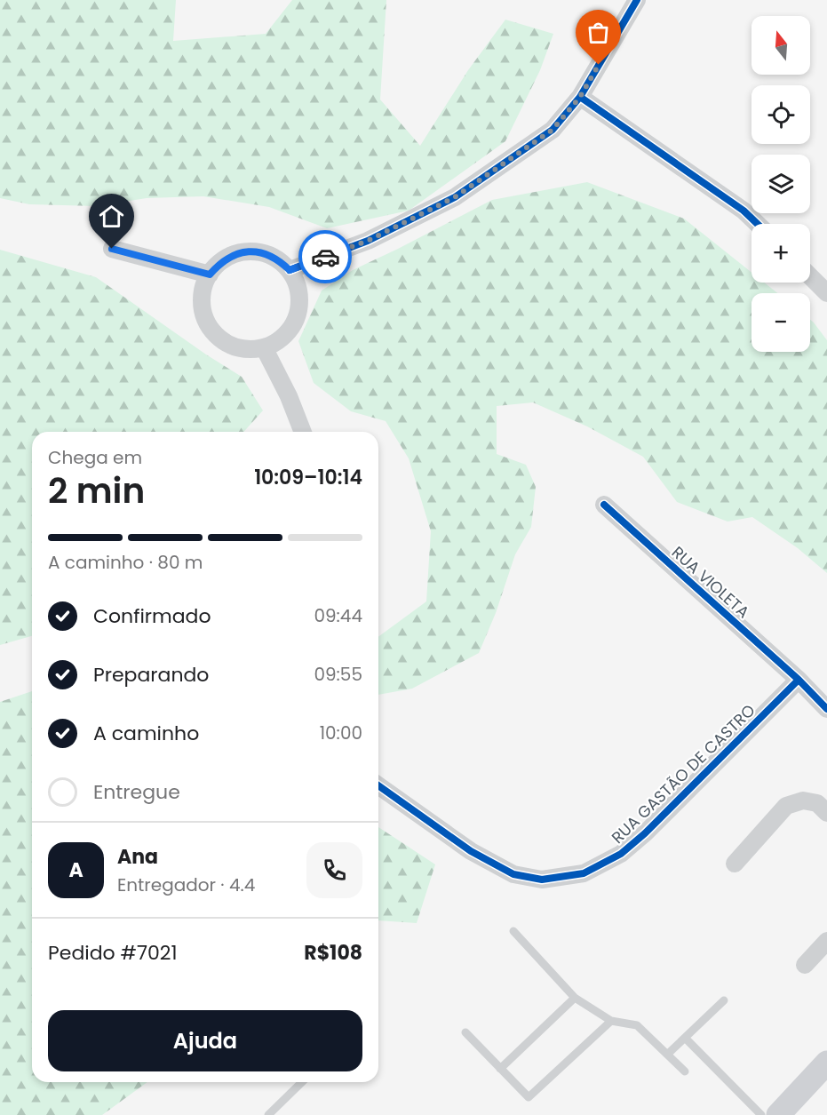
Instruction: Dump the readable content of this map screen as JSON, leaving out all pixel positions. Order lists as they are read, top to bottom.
{
  "streets": {
    "street": ["RUA VIOLETA", "RUA GASTÃO DE CASTRO"]
  },
  "crossings": [
    ["RUA VIOLETA", "RUA GASTÃO DE CASTRO"]
  ],
  "north": "top",
  "page": {
    "map_buttons": ["+", "−"],
    "heading": ["2 min", "Chega em", "10:09–10:14"],
    "panel": [
      "Ana",
      "Entregador · 4.4",
      "Pedido #7021",
      "R$108"
    ],
    "bar": "A caminho · 80 m",
    "list": [
      ["Confirmado", "09:44"],
      ["Preparando", "09:55"],
      ["A caminho", "10:00"],
      "Entregue"
    ],
    "round": "A",
    "buttons": "Ajuda"
  }
}
